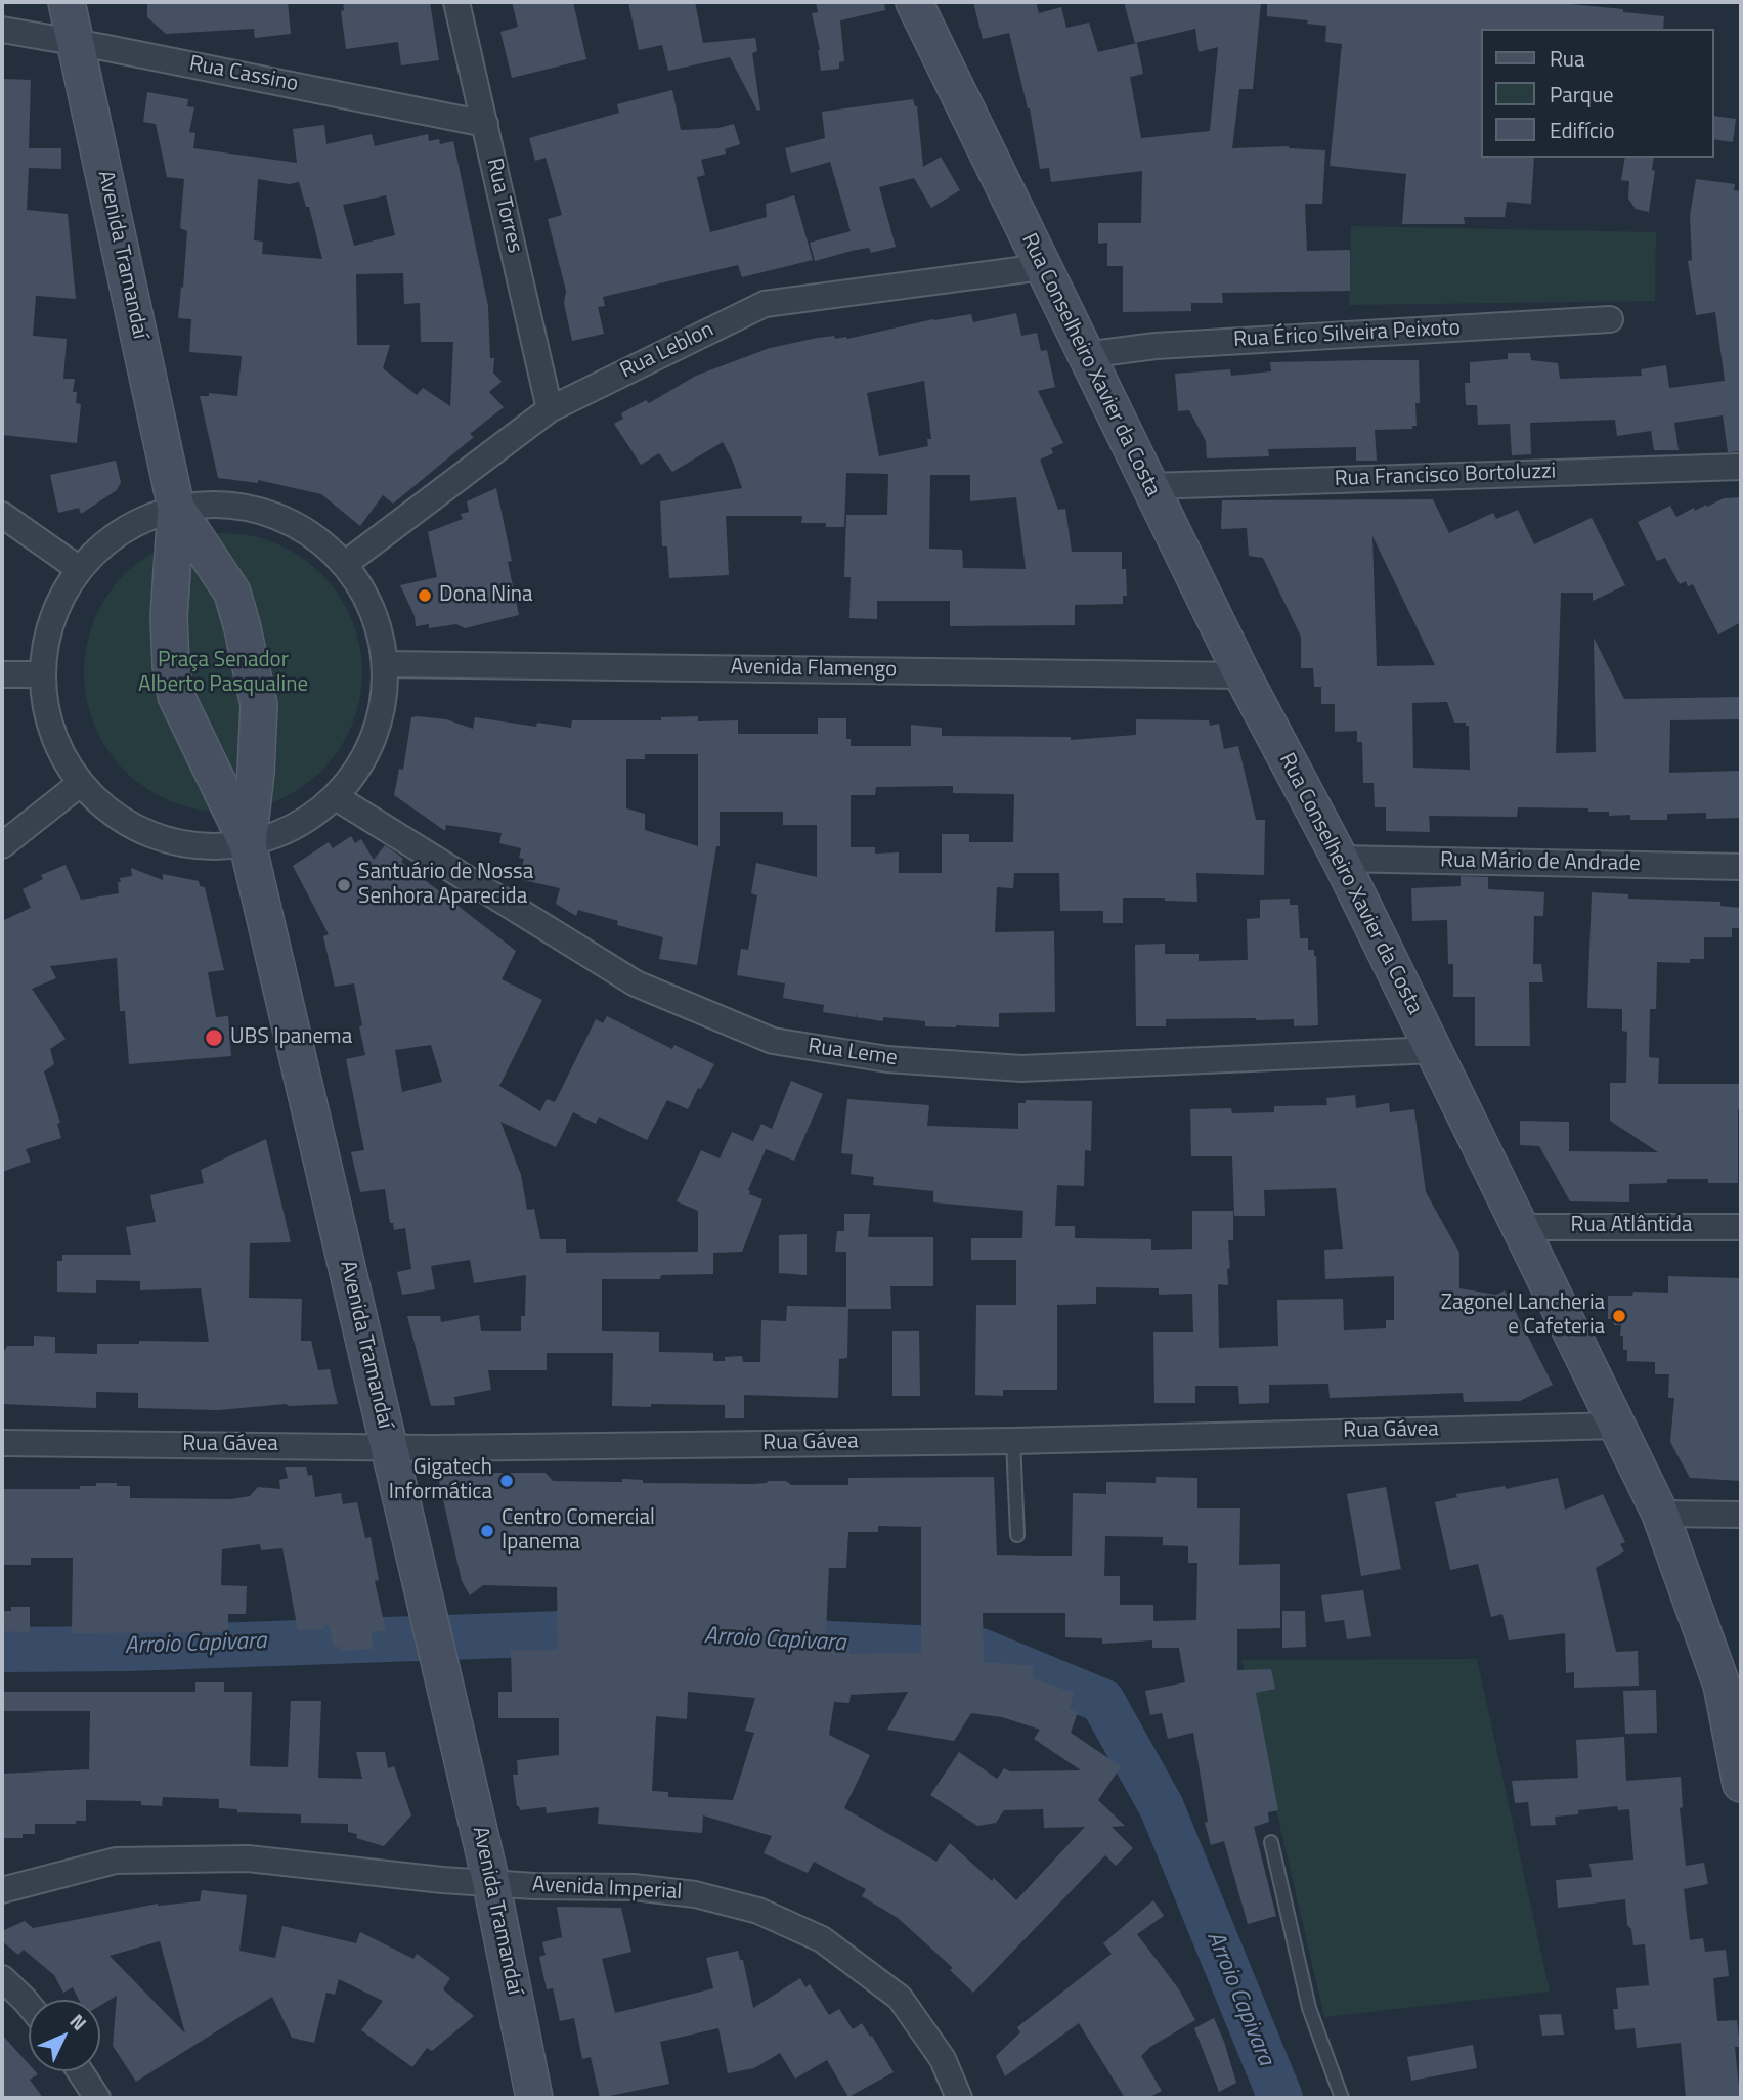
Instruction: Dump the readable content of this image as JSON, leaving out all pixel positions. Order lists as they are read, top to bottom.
{
  "streets": {
    "main road": ["Avenida Tramandaí", "Rua Conselheiro Xavier da Costa"],
    "street": [
      "Rua Cassino",
      "Rua Torres",
      "Rua Érico Silveira Peixoto",
      "Rua Leblon",
      "Rua Francisco Bortoluzzi",
      "Avenida Flamengo",
      "Rua Mário de Andrade",
      "Rua Leme",
      "Rua Atlântida",
      "Rua Gávea",
      "Avenida Imperial"
    ]
  },
  "crossings": [
    ["Rua Cassino", "Rua Torres"],
    ["Rua Cassino", "Avenida Tramandaí"],
    ["Rua Torres", "Rua Leblon"],
    ["Avenida Tramandaí", "Rua Gávea"],
    ["Avenida Tramandaí", "Avenida Imperial"],
    ["Rua Érico Silveira Peixoto", "Rua Conselheiro Xavier da Costa"],
    ["Rua Leblon", "Rua Conselheiro Xavier da Costa"],
    ["Rua Conselheiro Xavier da Costa", "Rua Francisco Bortoluzzi"],
    ["Rua Conselheiro Xavier da Costa", "Avenida Flamengo"],
    ["Rua Conselheiro Xavier da Costa", "Rua Mário de Andrade"],
    ["Rua Conselheiro Xavier da Costa", "Rua Leme"],
    ["Rua Conselheiro Xavier da Costa", "Rua Atlântida"],
    ["Rua Conselheiro Xavier da Costa", "Rua Gávea"]
  ],
  "water": ["Arroio Capivara"],
  "parks": ["Praça Senador Alberto Pasqualine"],
  "places": [
    "Dona Nina",
    "Santuário de Nossa Senhora Aparecida",
    "UBS Ipanema",
    "Zagonel Lancheria e Cafeteria",
    "Gigatech Informática",
    "Centro Comercial Ipanema"
  ],
  "legend": ["Rua", "Parque", "Edifício"],
  "north": "top right"
}
